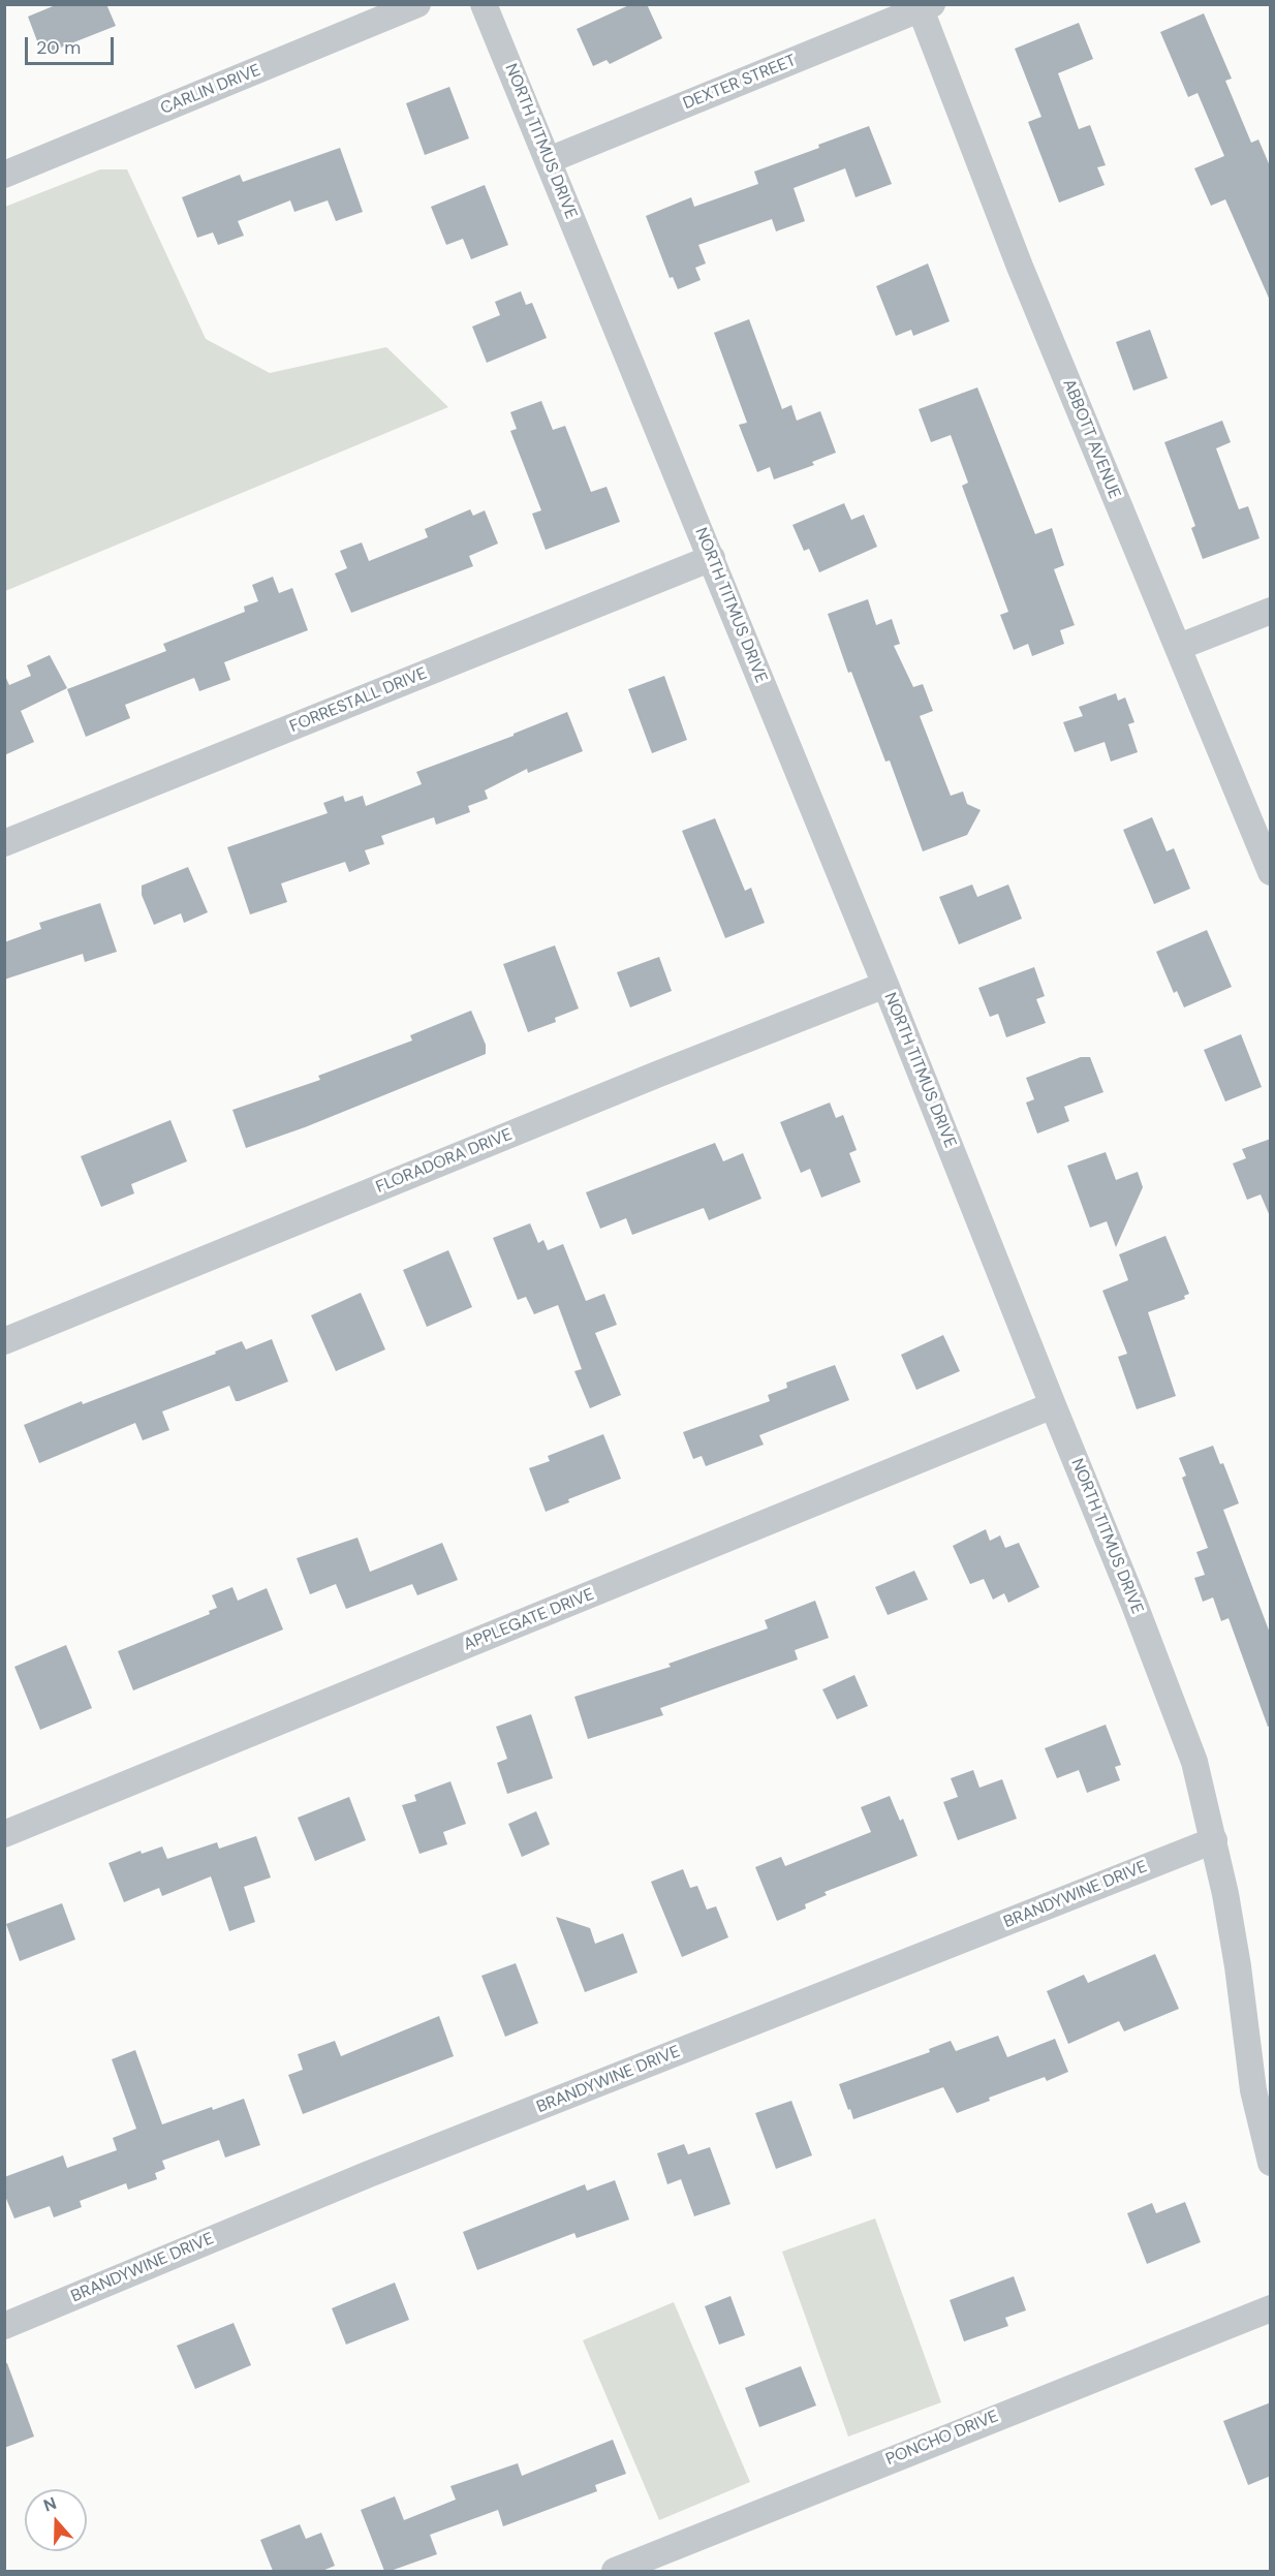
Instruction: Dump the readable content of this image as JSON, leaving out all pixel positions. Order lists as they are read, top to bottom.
{
  "streets": {
    "street": [
      "DEXTER STREET",
      "CARLIN DRIVE",
      "NORTH TITMUS DRIVE",
      "ABBOTT AVENUE",
      "FORRESTALL DRIVE",
      "FLORADORA DRIVE",
      "APPLEGATE DRIVE",
      "BRANDYWINE DRIVE",
      "PONCHO DRIVE"
    ]
  },
  "crossings": [
    ["DEXTER STREET", "NORTH TITMUS DRIVE"],
    ["DEXTER STREET", "ABBOTT AVENUE"],
    ["NORTH TITMUS DRIVE", "FORRESTALL DRIVE"],
    ["NORTH TITMUS DRIVE", "FLORADORA DRIVE"],
    ["NORTH TITMUS DRIVE", "APPLEGATE DRIVE"],
    ["NORTH TITMUS DRIVE", "BRANDYWINE DRIVE"]
  ],
  "scale_bar": "20 m",
  "north": "top"
}
